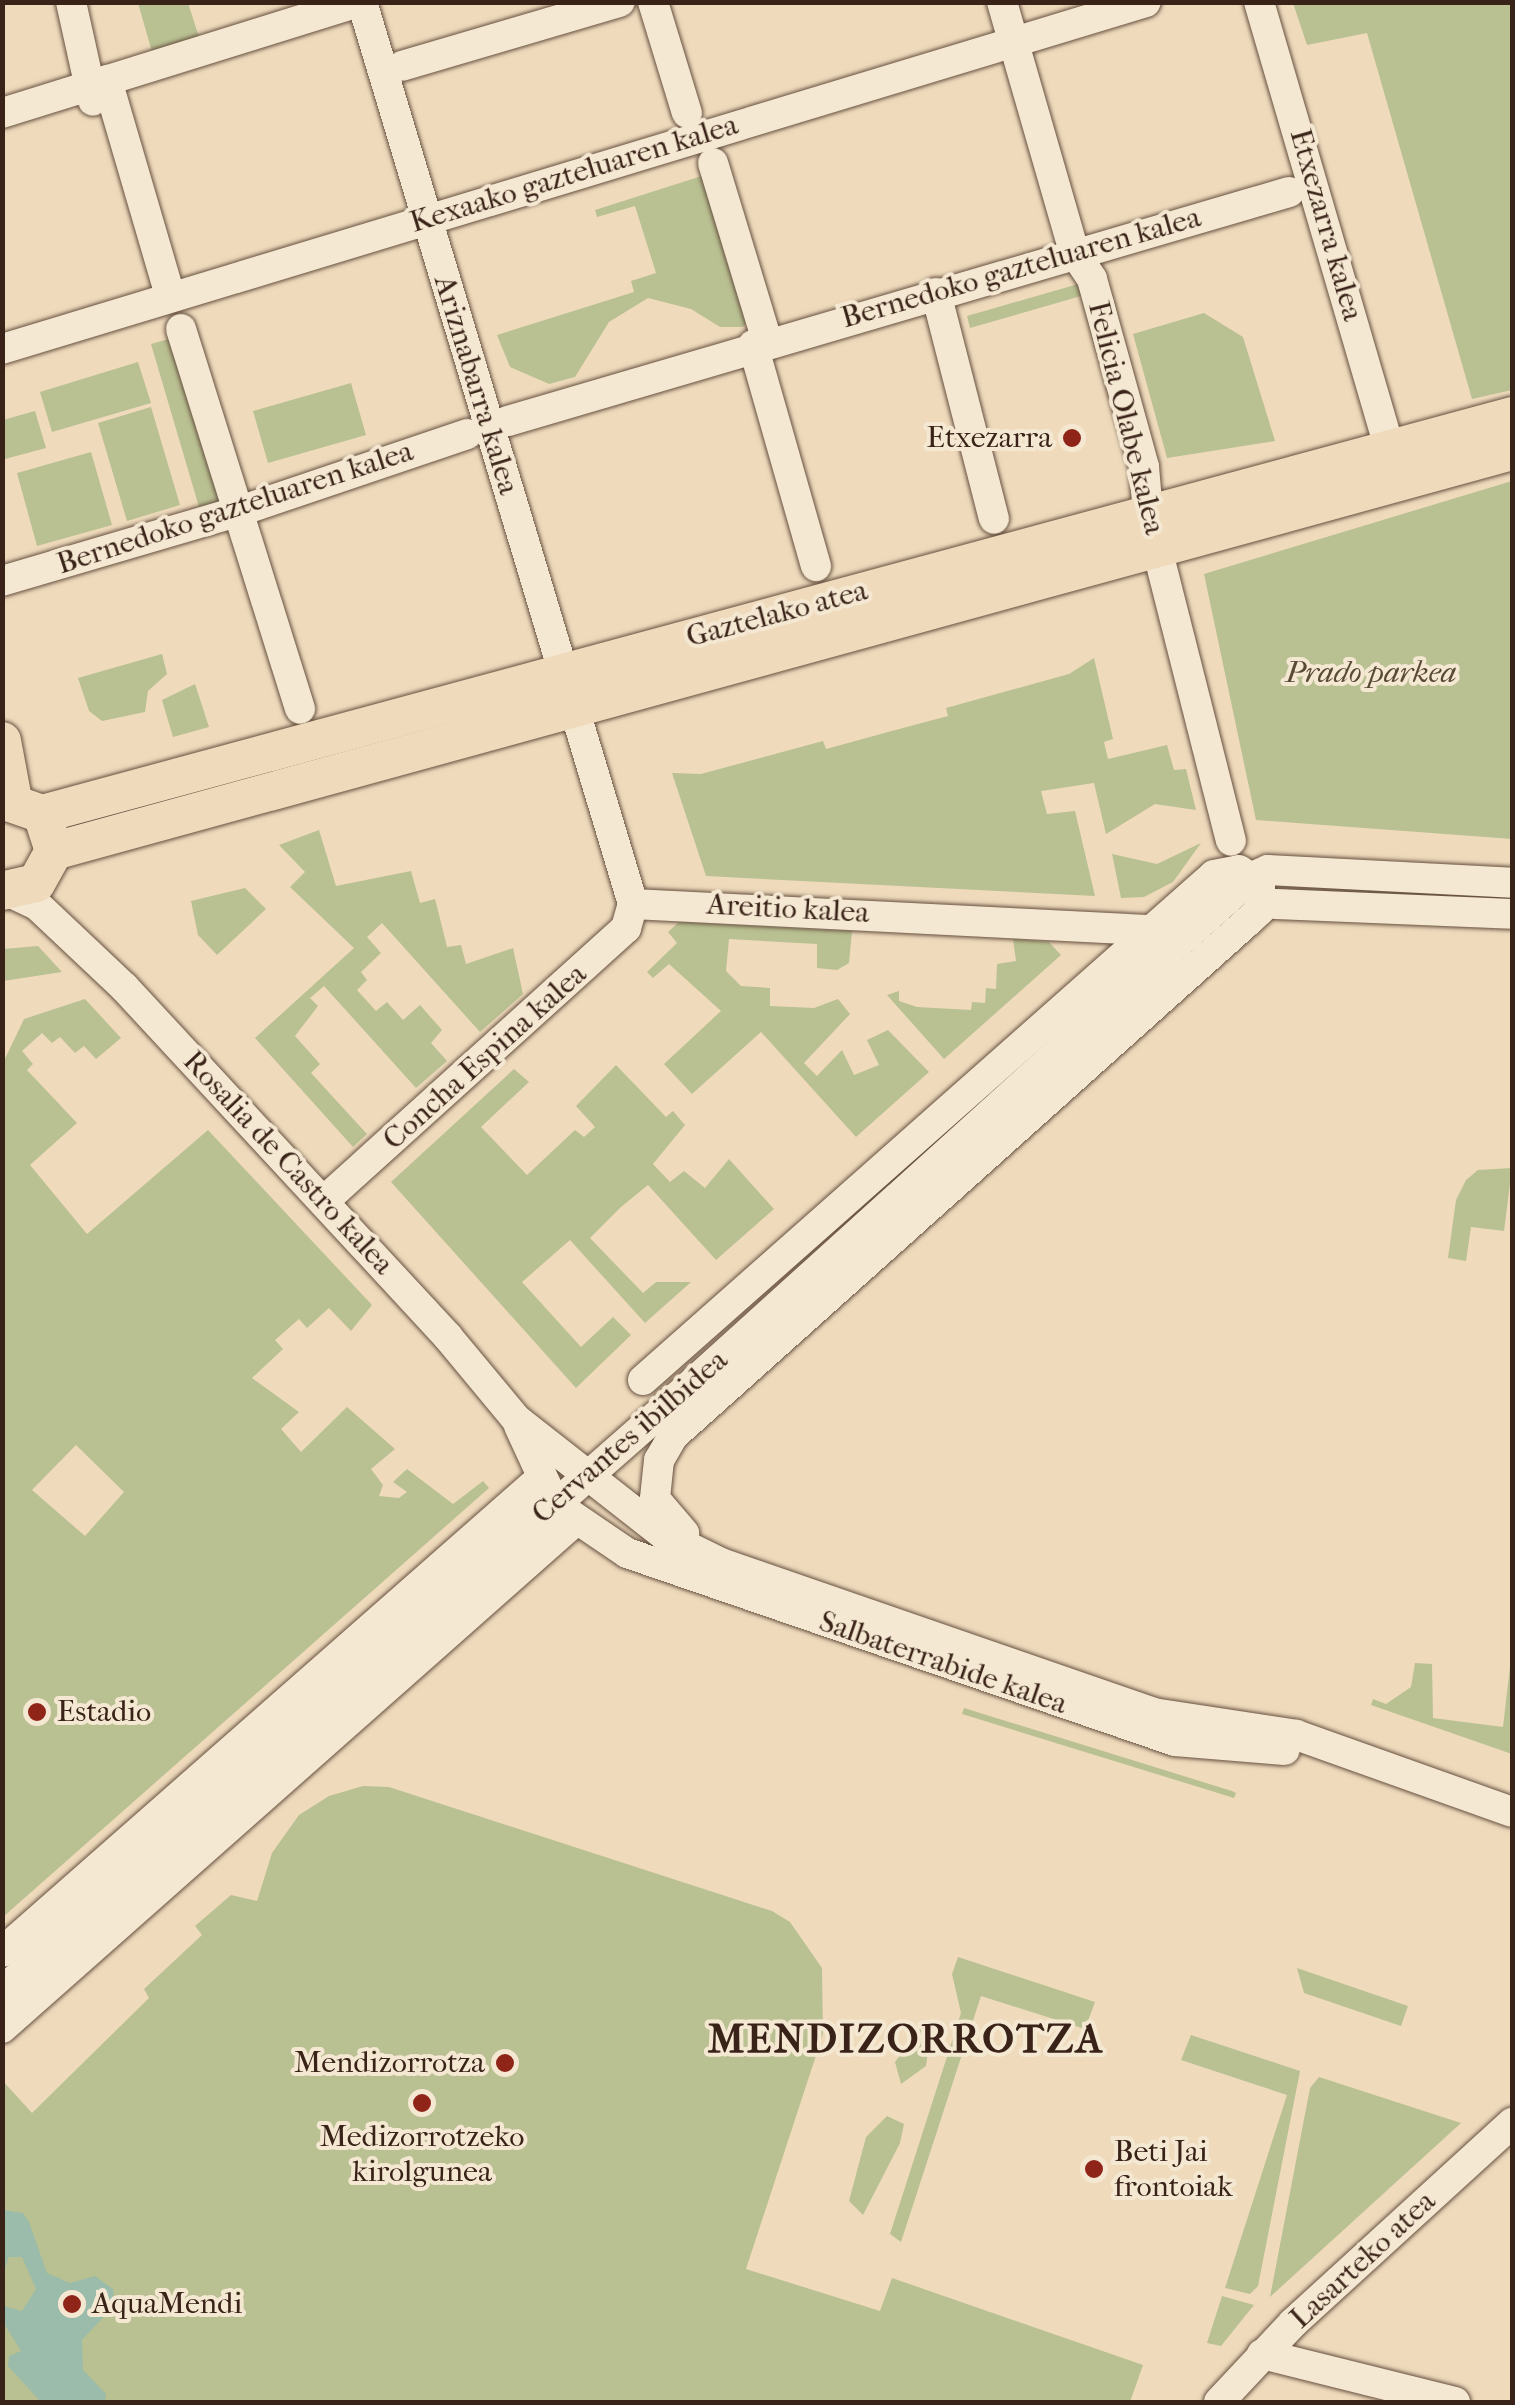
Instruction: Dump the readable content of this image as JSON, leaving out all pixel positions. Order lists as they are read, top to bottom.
{
  "streets": {
    "main road": ["Gaztelako atea"],
    "street": [
      "Kexaako gazteluaren kalea",
      "Etxezarra kalea",
      "Bernedoko gazteluaren kalea",
      "Ariznabarra kalea",
      "Felicia Olabe kalea",
      "Areitio kalea",
      "Concha Espina kalea",
      "Rosalia de Castro kalea",
      "Cervantes ibilbidea",
      "Salbaterrabide kalea",
      "Lasarteko atea"
    ]
  },
  "crossings": [
    ["Kexaako gazteluaren kalea", "Ariznabarra kalea"],
    ["Kexaako gazteluaren kalea", "Felicia Olabe kalea"],
    ["Etxezarra kalea", "Gaztelako atea"],
    ["Bernedoko gazteluaren kalea", "Felicia Olabe kalea"],
    ["Ariznabarra kalea", "Gaztelako atea"],
    ["Felicia Olabe kalea", "Gaztelako atea"],
    ["Gaztelako atea", "Rosalia de Castro kalea"],
    ["Areitio kalea", "Concha Espina kalea"],
    ["Areitio kalea", "Cervantes ibilbidea"],
    ["Concha Espina kalea", "Rosalia de Castro kalea"],
    ["Rosalia de Castro kalea", "Cervantes ibilbidea"],
    ["Rosalia de Castro kalea", "Salbaterrabide kalea"],
    ["Cervantes ibilbidea", "Salbaterrabide kalea"]
  ],
  "districts": ["MENDIZORROTZA"],
  "parks": ["Prado parkea"],
  "places": [
    "Etxezarra",
    "Estadio",
    "Mendizorrotza",
    "Medizorrotzeko kirolgunea",
    "Beti Jai frontoiak",
    "AquaMendi"
  ]
}
